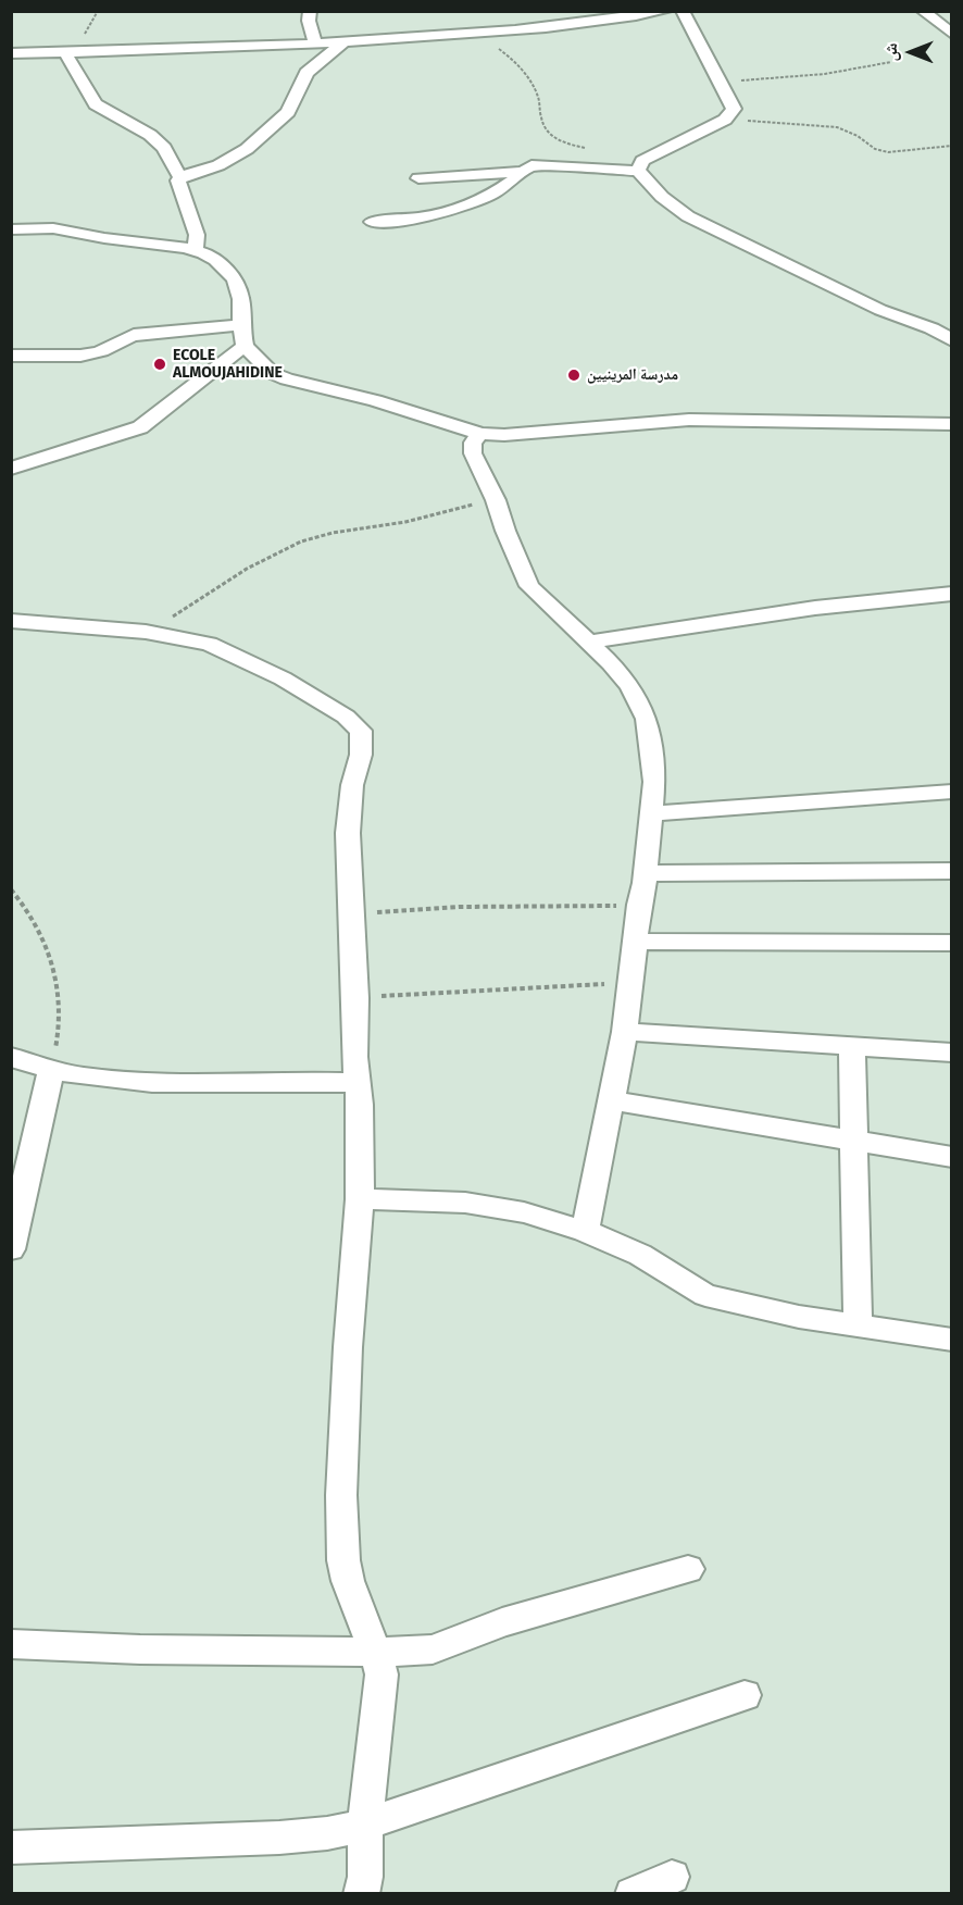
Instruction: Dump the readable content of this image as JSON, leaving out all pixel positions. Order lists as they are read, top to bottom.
{
  "places": ["ECOLE ALMOUJAHIDINE", "مدرسة المرينيين"],
  "north": "left"
}
